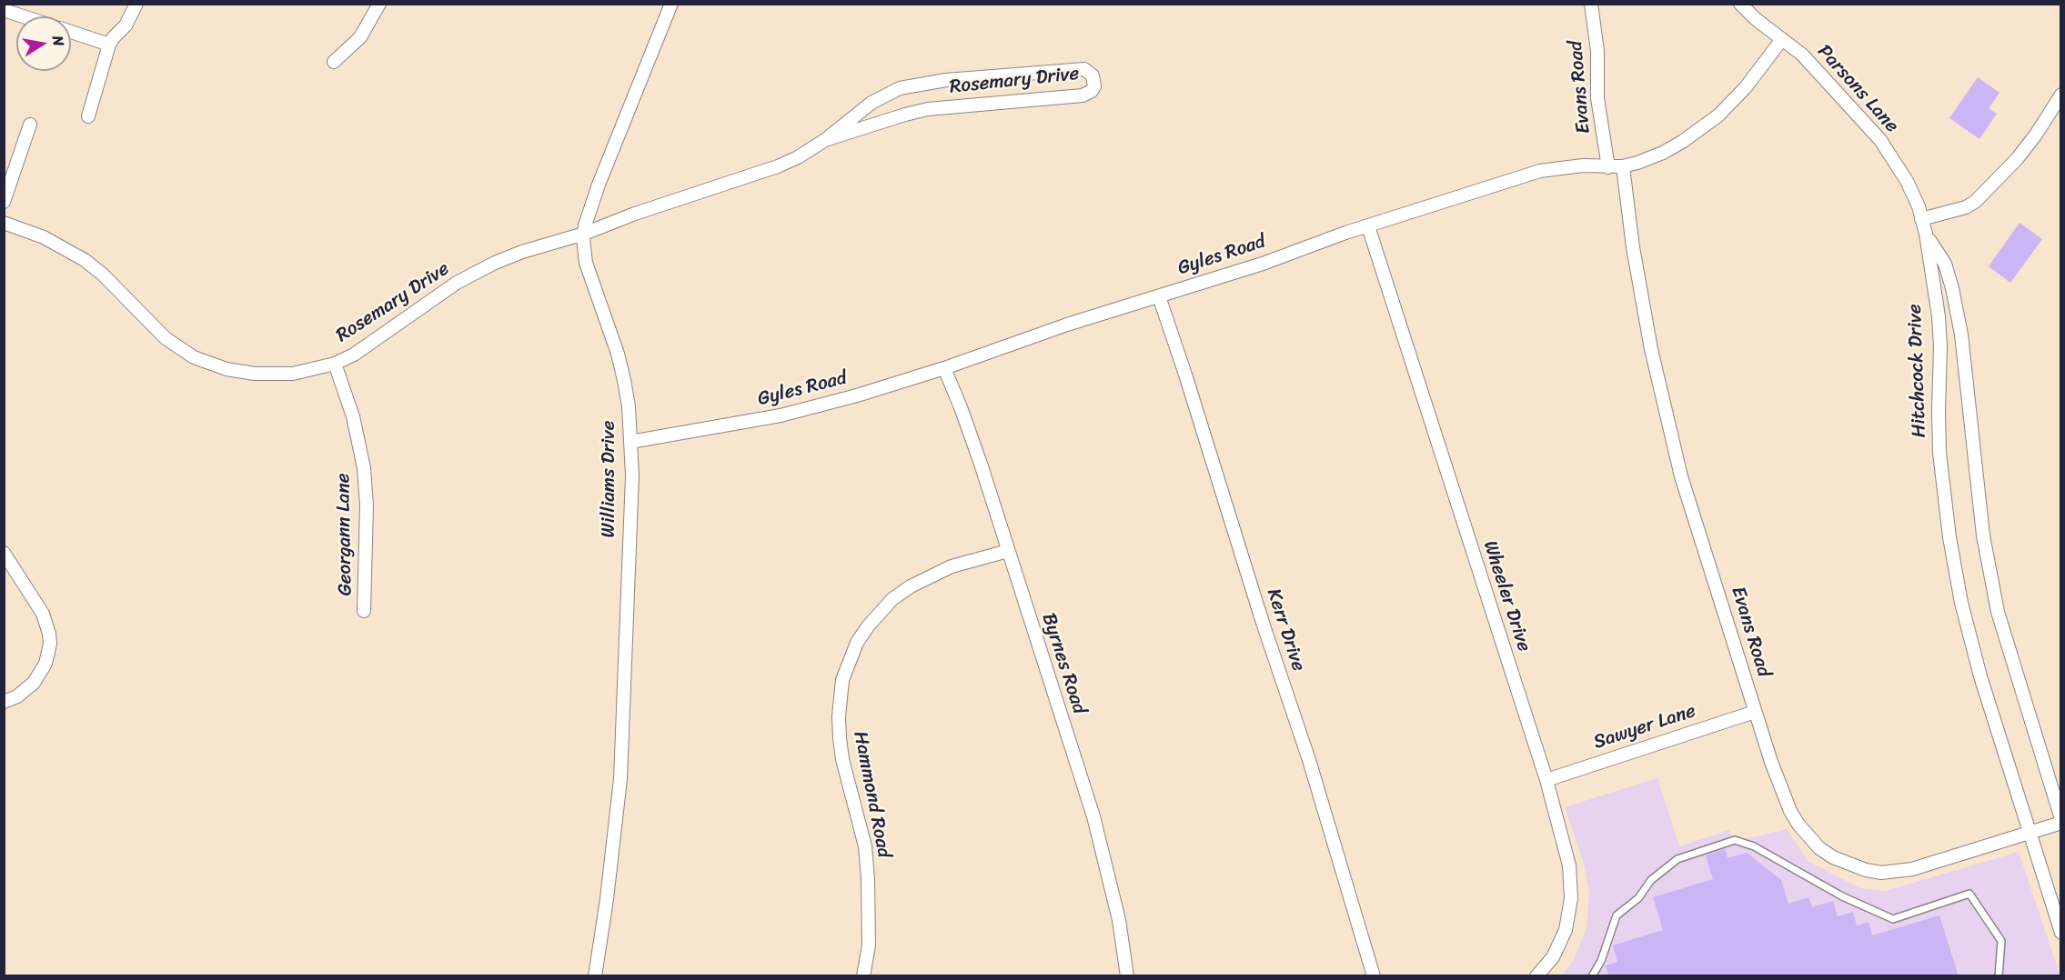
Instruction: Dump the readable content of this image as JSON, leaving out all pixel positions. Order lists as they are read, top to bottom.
{
  "streets": {
    "street": [
      "Rosemary Drive",
      "Evans Road",
      "Parsons Lane",
      "Gyles Road",
      "Hitchcock Drive",
      "Williams Drive",
      "Georgann Lane",
      "Wheeler Drive",
      "Kerr Drive",
      "Byrnes Road",
      "Sawyer Lane",
      "Hammond Road"
    ]
  },
  "crossings": [
    ["Rosemary Drive", "Williams Drive"],
    ["Rosemary Drive", "Georgann Lane"],
    ["Evans Road", "Gyles Road"],
    ["Evans Road", "Hitchcock Drive"],
    ["Evans Road", "Sawyer Lane"],
    ["Parsons Lane", "Gyles Road"],
    ["Parsons Lane", "Hitchcock Drive"],
    ["Gyles Road", "Williams Drive"],
    ["Gyles Road", "Wheeler Drive"],
    ["Gyles Road", "Kerr Drive"],
    ["Gyles Road", "Byrnes Road"],
    ["Wheeler Drive", "Sawyer Lane"],
    ["Byrnes Road", "Hammond Road"]
  ],
  "north": "right"
}
